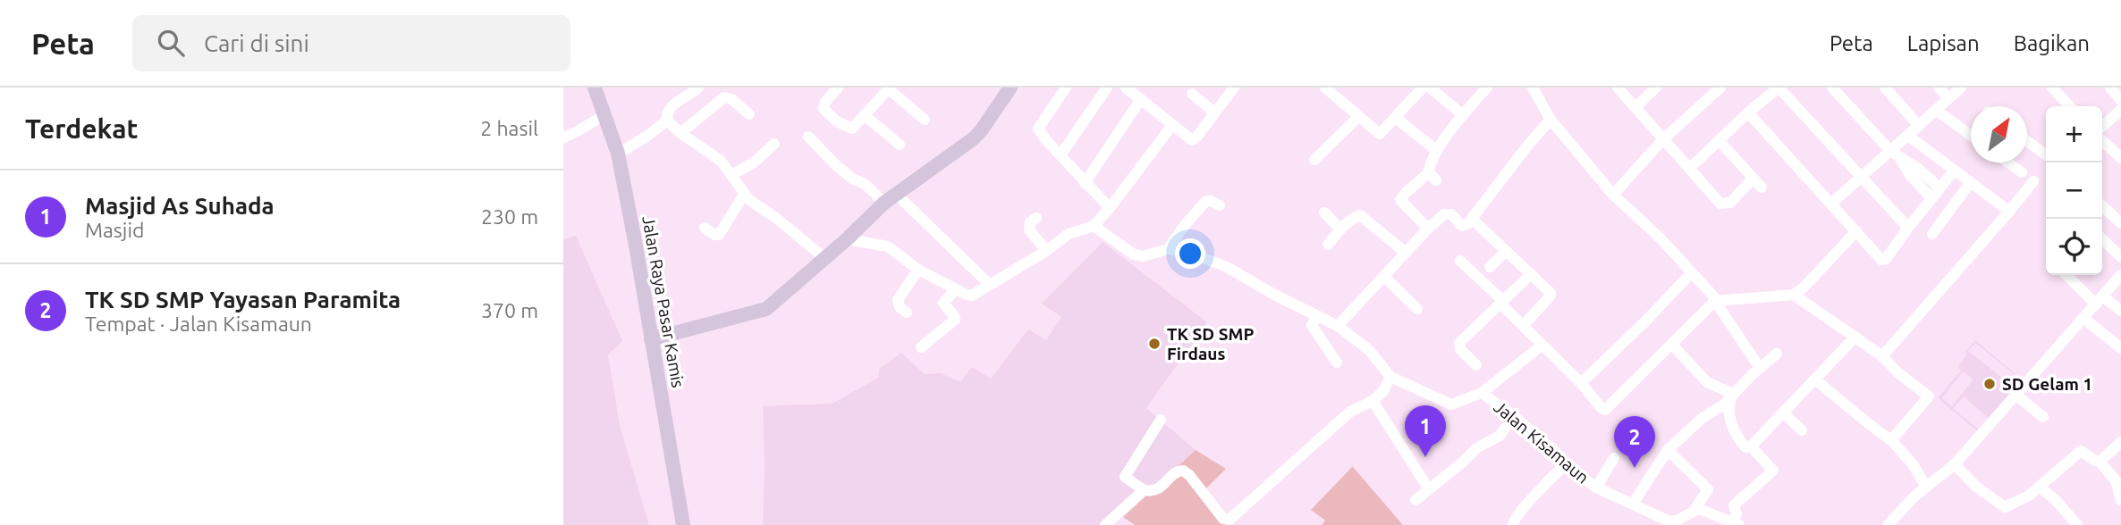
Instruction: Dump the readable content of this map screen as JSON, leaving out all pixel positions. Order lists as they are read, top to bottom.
{
  "streets": {
    "main road": ["Jalan Raya Pasar Kamis"],
    "street": ["Jalan Kisamaun"]
  },
  "places": ["TK SD SMP Firdaus", "SD Gelam 1"],
  "north": "top right",
  "page": {
    "header": "Peta",
    "search": "Cari di sini",
    "nav": ["Peta", "Lapisan", "Bagikan"],
    "heading": ["Terdekat", "2 hasil"],
    "map_buttons": ["+", "−"],
    "list": [
      {
        "mark": "1",
        "name": "Masjid As Suhada",
        "note": "Masjid",
        "value": "230 m"
      },
      {
        "mark": "2",
        "name": "TK SD SMP Yayasan Paramita",
        "note": "Tempat · Jalan Kisamaun",
        "value": "370 m"
      }
    ],
    "pins": ["1", "2"]
  }
}
